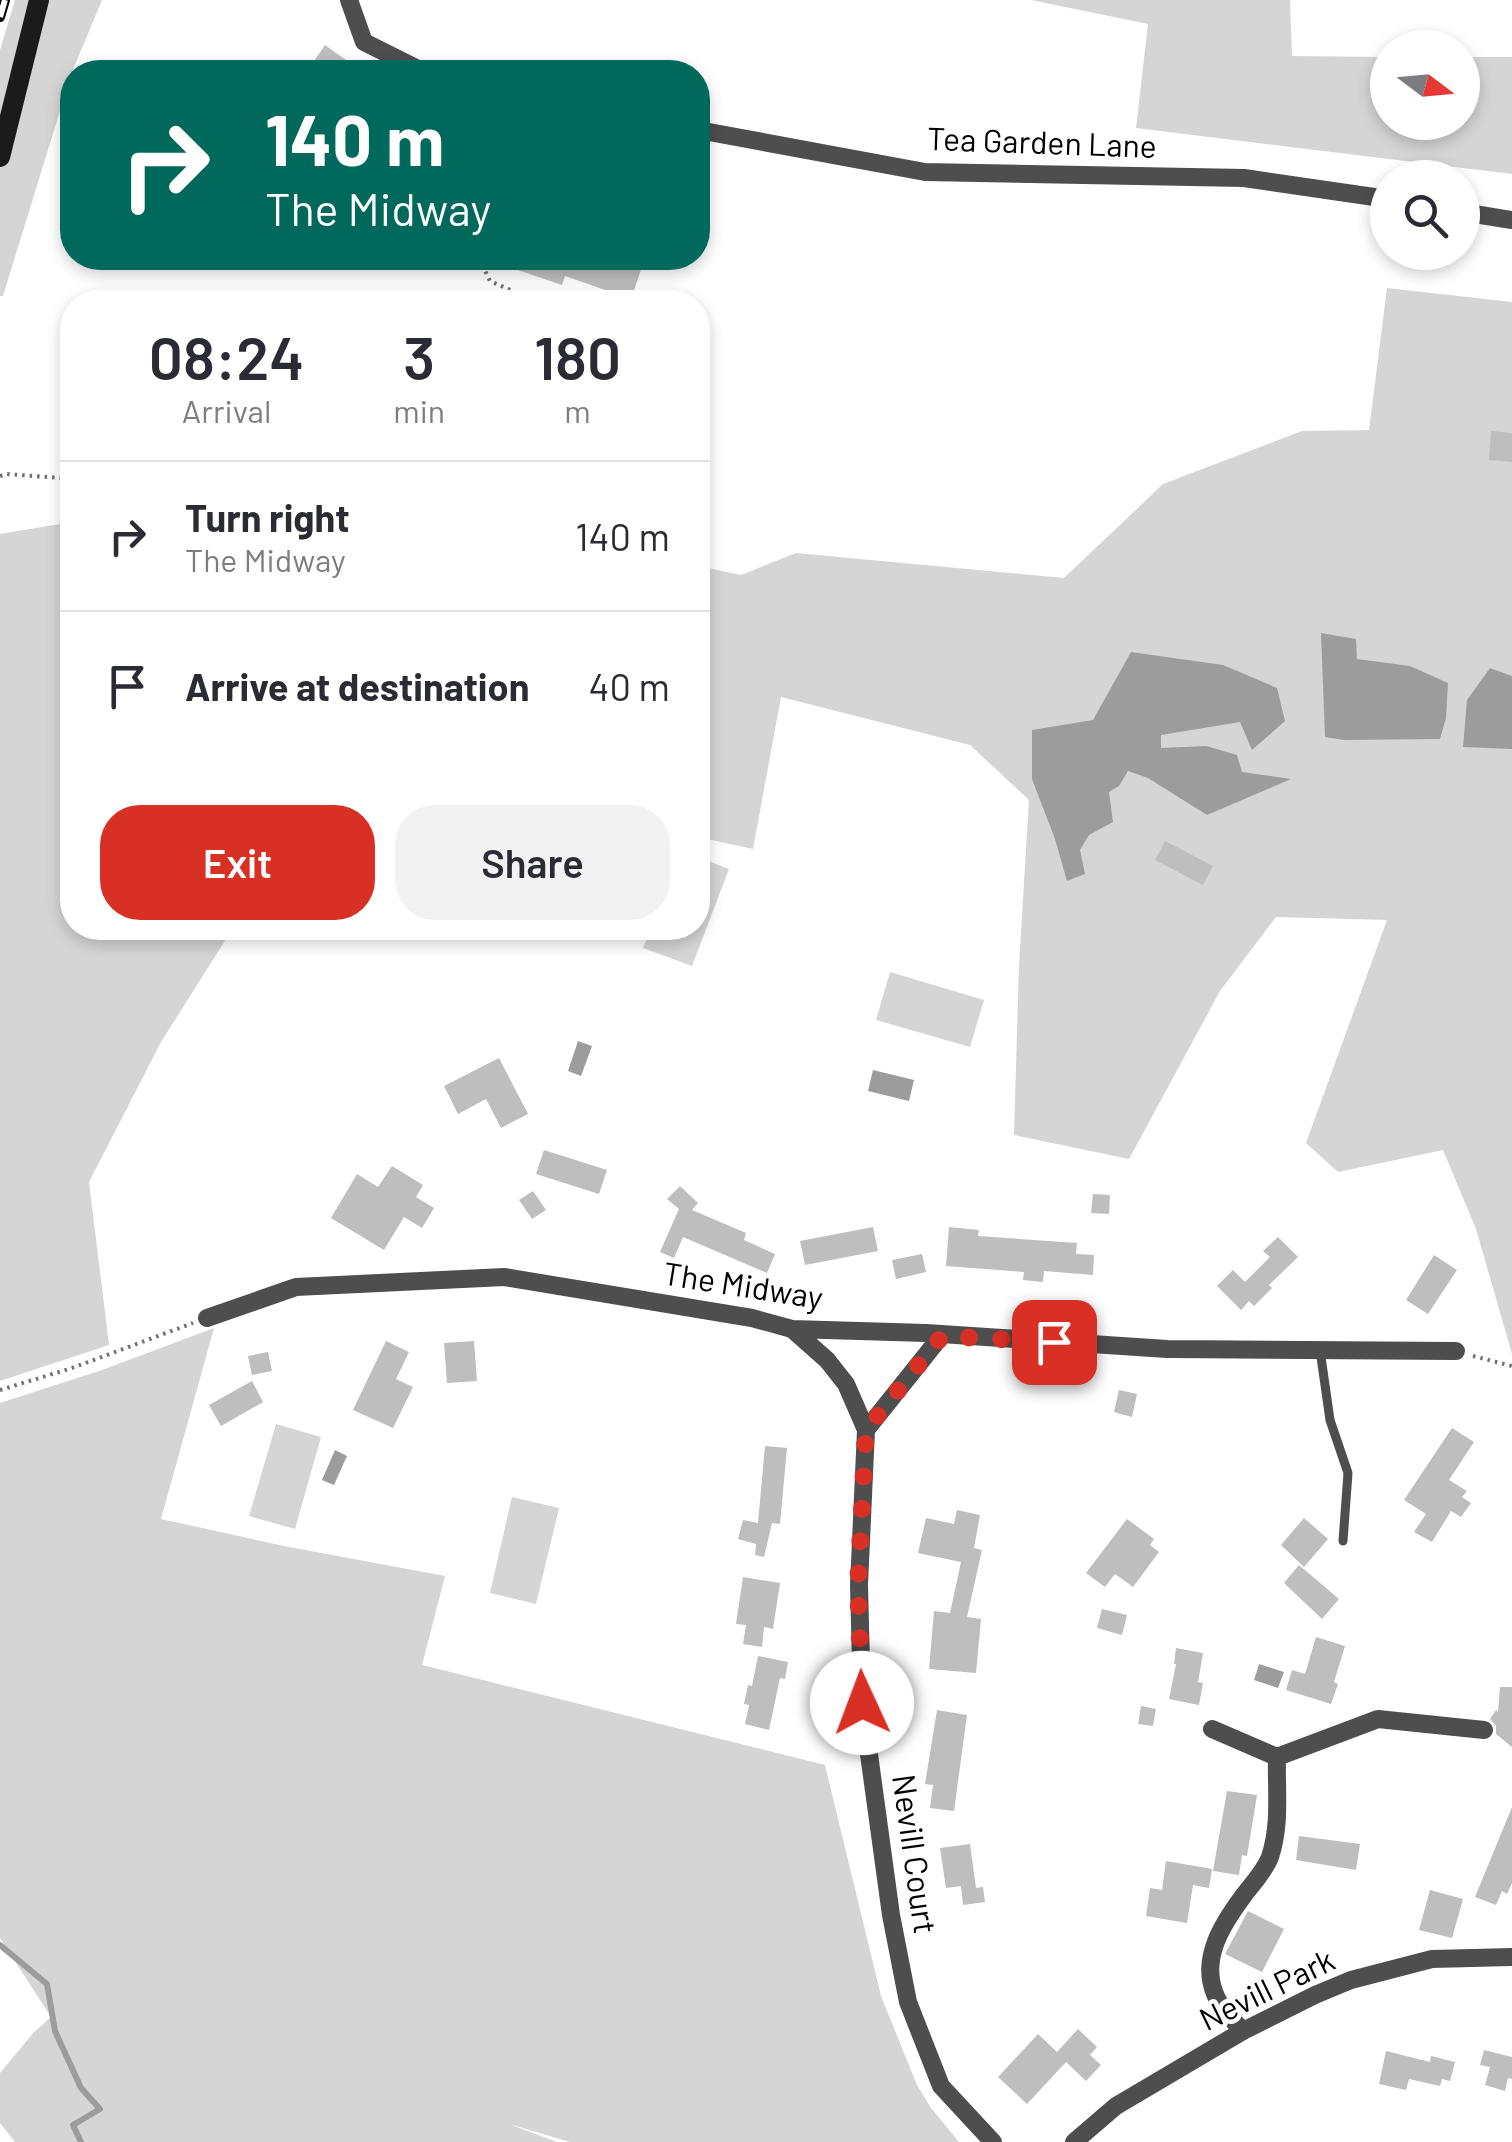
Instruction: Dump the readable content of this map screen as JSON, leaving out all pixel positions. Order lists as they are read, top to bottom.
{
  "streets": {
    "street": [
      "Tea Garden Lane",
      "The Midway",
      "Nevill Court",
      "Nevill Park"
    ]
  },
  "north": "right",
  "page": {
    "turn": ["140 m", "The Midway"],
    "eta": [
      "08:24",
      "Arrival",
      "3",
      "min",
      "180",
      "m"
    ],
    "list": [
      {
        "name": "Turn right",
        "note": "The Midway",
        "value": "140 m"
      },
      {
        "name": "Arrive at destination",
        "value": "40 m"
      }
    ],
    "buttons": ["Exit", "Share"]
  }
}
